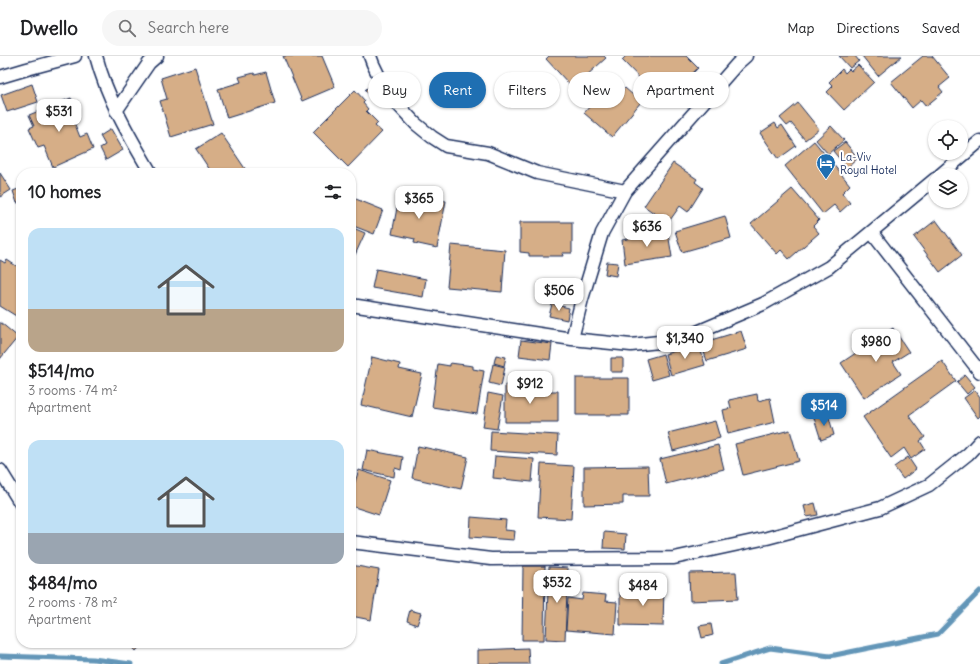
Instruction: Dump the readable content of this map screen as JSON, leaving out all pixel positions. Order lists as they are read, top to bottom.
{
  "places": {
    "hotel": ["La-Viv Royal Hotel"]
  },
  "page": {
    "header": "Dwello",
    "search": "Search here",
    "nav": ["Map", "Directions", "Saved"],
    "chip": [
      "Buy",
      "Rent",
      "Filters",
      "New",
      "Apartment"
    ],
    "price": [
      "$531",
      "$365",
      "$636",
      "$506",
      "$1,340",
      "$980",
      "$912",
      "$514",
      "$532",
      "$484"
    ],
    "heading": "10 homes",
    "list": [
      {
        "name": "$514/mo",
        "note": "3 rooms · 74 m² · Apartment"
      },
      {
        "name": "$484/mo",
        "note": "2 rooms · 78 m² · Apartment"
      }
    ]
  }
}
